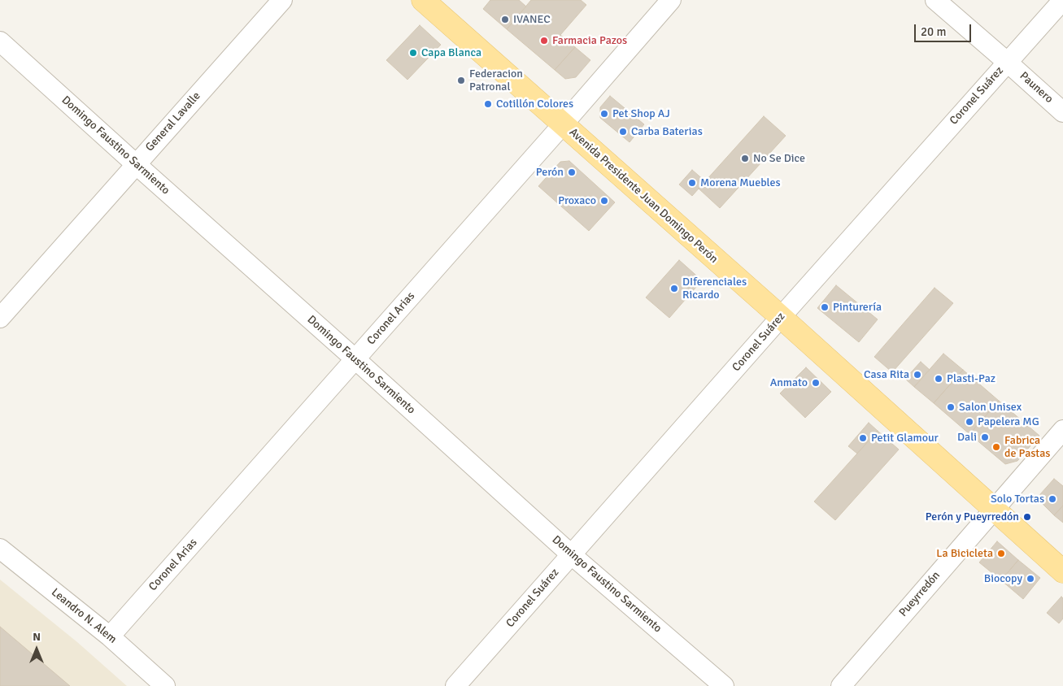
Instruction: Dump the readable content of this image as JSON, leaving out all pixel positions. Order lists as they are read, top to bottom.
{
  "streets": {
    "main road": ["Avenida Presidente Juan Domingo Perón"],
    "street": [
      "Paunero",
      "Coronel Suárez",
      "General Lavalle",
      "Domingo Faustino Sarmiento",
      "Coronel Arias",
      "Pueyrredón",
      "Leandro N. Alem"
    ]
  },
  "crossings": [
    ["Paunero", "Coronel Suárez"],
    ["Coronel Suárez", "Domingo Faustino Sarmiento"],
    ["Coronel Suárez", "Avenida Presidente Juan Domingo Perón"],
    ["General Lavalle", "Domingo Faustino Sarmiento"],
    ["Domingo Faustino Sarmiento", "Coronel Arias"],
    ["Avenida Presidente Juan Domingo Perón", "Coronel Arias"],
    ["Avenida Presidente Juan Domingo Perón", "Pueyrredón"],
    ["Coronel Arias", "Leandro N. Alem"]
  ],
  "places": [
    "IVANEC",
    "Farmacia Pazos",
    "Capa Blanca",
    "Federacion Patronal",
    "Cotillón Colores",
    "Pet Shop AJ",
    "Carba Baterias",
    "No Se Dice",
    "Perón",
    "Morena Muebles",
    "Proxaco",
    "DIferenciales Ricardo",
    "Pinturería",
    "Casa Rita",
    "Plasti-Paz",
    "Anmato",
    "Salon Unisex",
    "Papelera MG",
    "Dali",
    "Petit Glamour",
    "Fabrica de Pastas",
    "Solo Tortas",
    "Perón y Pueyrredón",
    "La Bicicleta",
    "Biocopy"
  ],
  "scale_bar": "20 m",
  "north": "top"
}
